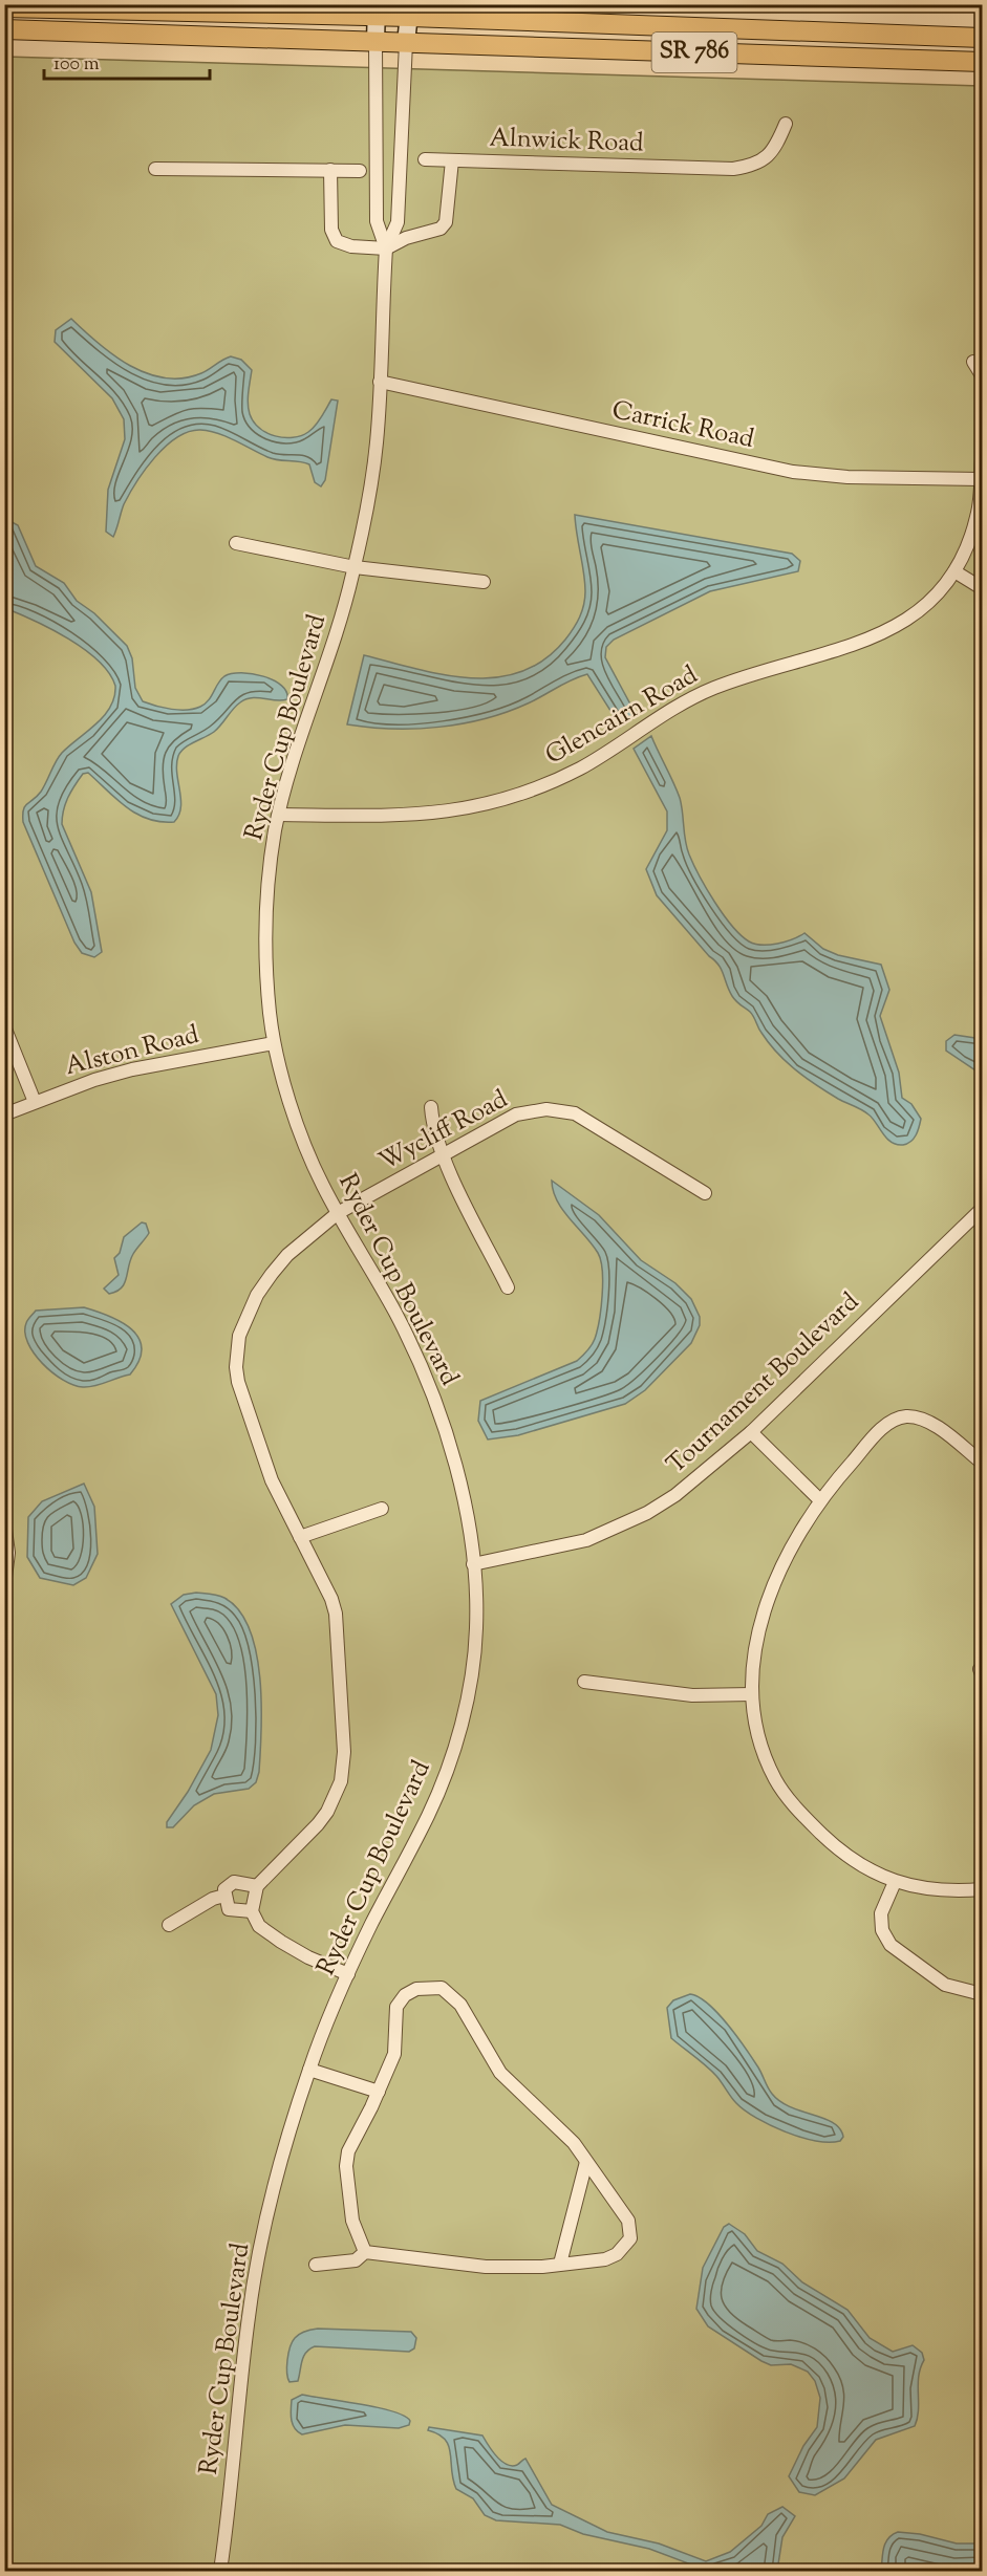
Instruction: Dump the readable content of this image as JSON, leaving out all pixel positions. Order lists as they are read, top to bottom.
{
  "streets": {
    "main road": ["SR 786"],
    "street": [
      "Alnwick Road",
      "Carrick Road",
      "Glencairn Road",
      "Ryder Cup Boulevard",
      "Alston Road",
      "Wycliff Road",
      "Tournament Boulevard"
    ]
  },
  "crossings": [
    ["SR 786", "Ryder Cup Boulevard"],
    ["Alnwick Road", "Ryder Cup Boulevard"],
    ["Carrick Road", "Glencairn Road"],
    ["Carrick Road", "Ryder Cup Boulevard"],
    ["Glencairn Road", "Ryder Cup Boulevard"],
    ["Ryder Cup Boulevard", "Alston Road"],
    ["Ryder Cup Boulevard", "Wycliff Road"],
    ["Ryder Cup Boulevard", "Tournament Boulevard"]
  ],
  "scale_bar": "100 m"
}
